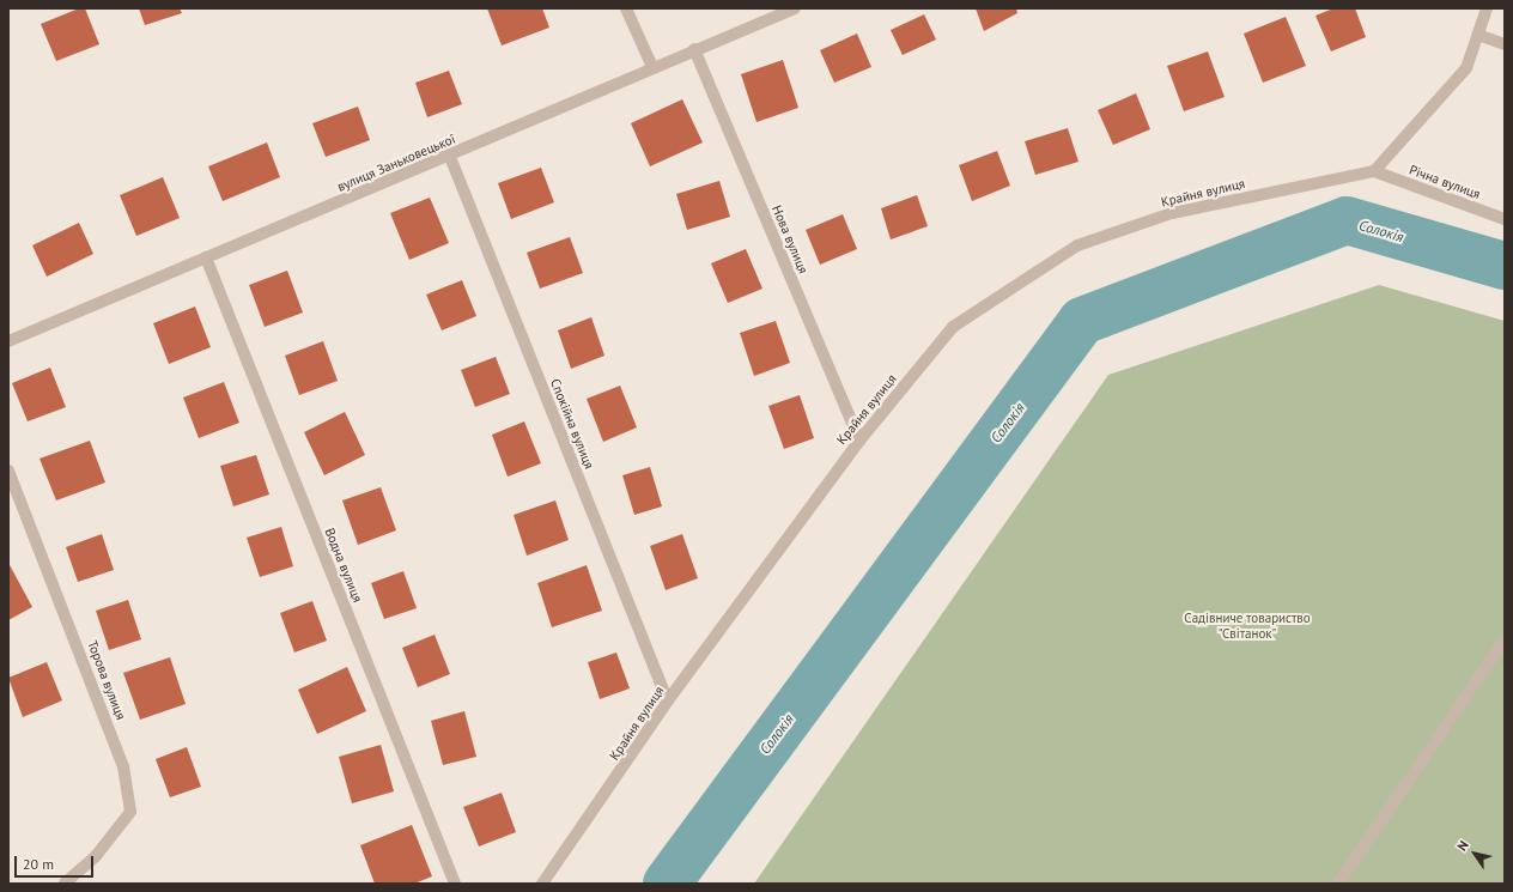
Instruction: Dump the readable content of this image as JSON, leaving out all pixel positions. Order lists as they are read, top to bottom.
{
  "streets": {
    "street": [
      "вулиця Заньковецької",
      "Річна вулиця",
      "Крайня вулиця",
      "Нова вулиця",
      "Спокійна вулиця",
      "Водна вулиця",
      "Торова вулиця"
    ]
  },
  "crossings": [
    ["вулиця Заньковецької", "Нова вулиця"],
    ["вулиця Заньковецької", "Спокійна вулиця"],
    ["вулиця Заньковецької", "Водна вулиця"],
    ["Річна вулиця", "Крайня вулиця"],
    ["Крайня вулиця", "Нова вулиця"],
    ["Крайня вулиця", "Спокійна вулиця"]
  ],
  "water": ["Солокія"],
  "parks": ["Садівниче товариство \"Світанок\""],
  "scale_bar": "20 m",
  "north": "top left"
}
